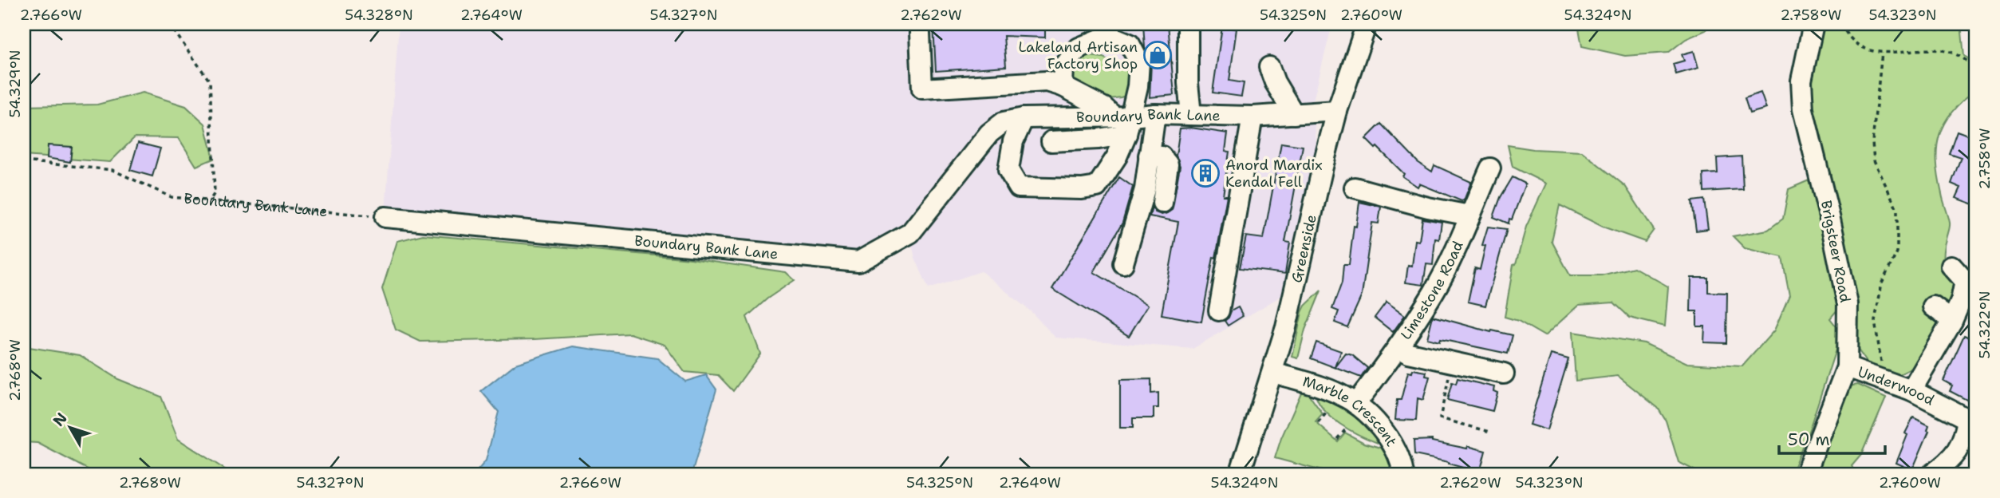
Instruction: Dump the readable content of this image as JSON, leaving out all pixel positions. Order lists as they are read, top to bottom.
{
  "streets": {
    "street": [
      "Boundary Bank Lane",
      "Greenside",
      "Brigsteer Road",
      "Limestone Road",
      "Underwood",
      "Marble Crescent"
    ]
  },
  "crossings": [
    ["Boundary Bank Lane", "Greenside"],
    ["Greenside", "Marble Crescent"],
    ["Brigsteer Road", "Underwood"],
    ["Limestone Road", "Marble Crescent"]
  ],
  "places": {
    "shop": ["Lakeland Artisan Factory Shop"],
    "building": ["Anord Mardix Kendal Fell"]
  },
  "scale_bar": "50 m",
  "north": "top left",
  "coordinates": [
    "2.766°W",
    "54.328°N",
    "2.764°W",
    "54.327°N",
    "2.762°W",
    "54.325°N",
    "2.760°W",
    "54.324°N",
    "2.758°W",
    "54.323°N",
    "54.329°N",
    "54.322°N",
    "2.768°W"
  ]
}
